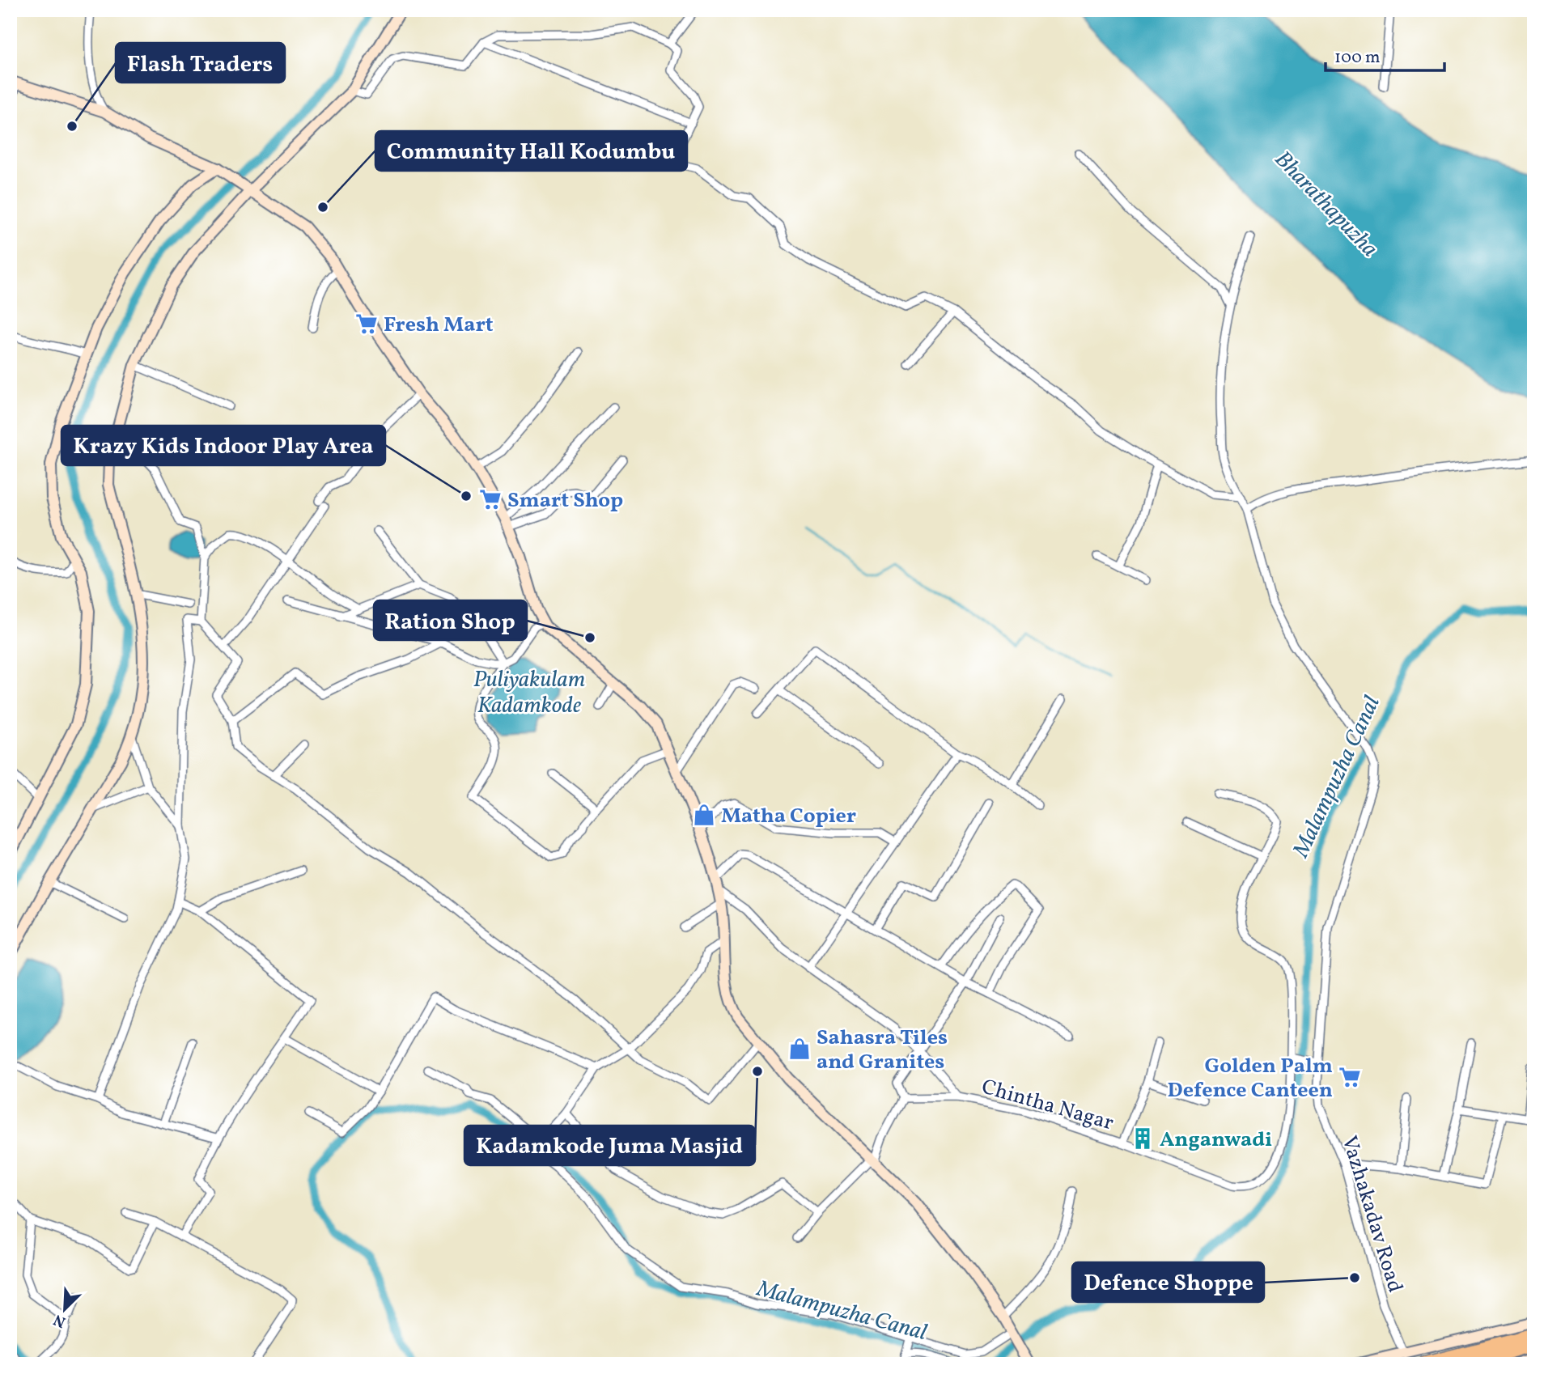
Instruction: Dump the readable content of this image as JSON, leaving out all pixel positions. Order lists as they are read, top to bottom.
{
  "streets": {
    "street": ["Chintha Nagar", "Vazhakadav Road"]
  },
  "water": ["Bharathapuzha", "Puliyakulam Kadamkode", "Malampuzha Canal"],
  "places": {
    "other": [
      "Flash Traders",
      "Community Hall Kodumbu",
      "Krazy Kids Indoor Play Area",
      "Ration Shop",
      "Kadamkode Juma Masjid",
      "Defence Shoppe"
    ],
    "supermarket": ["Fresh Mart", "Smart Shop", "Golden Palm Defence Canteen"],
    "shop": ["Matha Copier", "Sahasra Tiles and Granites"],
    "building": ["Anganwadi"]
  },
  "scale_bar": "100 m",
  "north": "bottom left"
}
